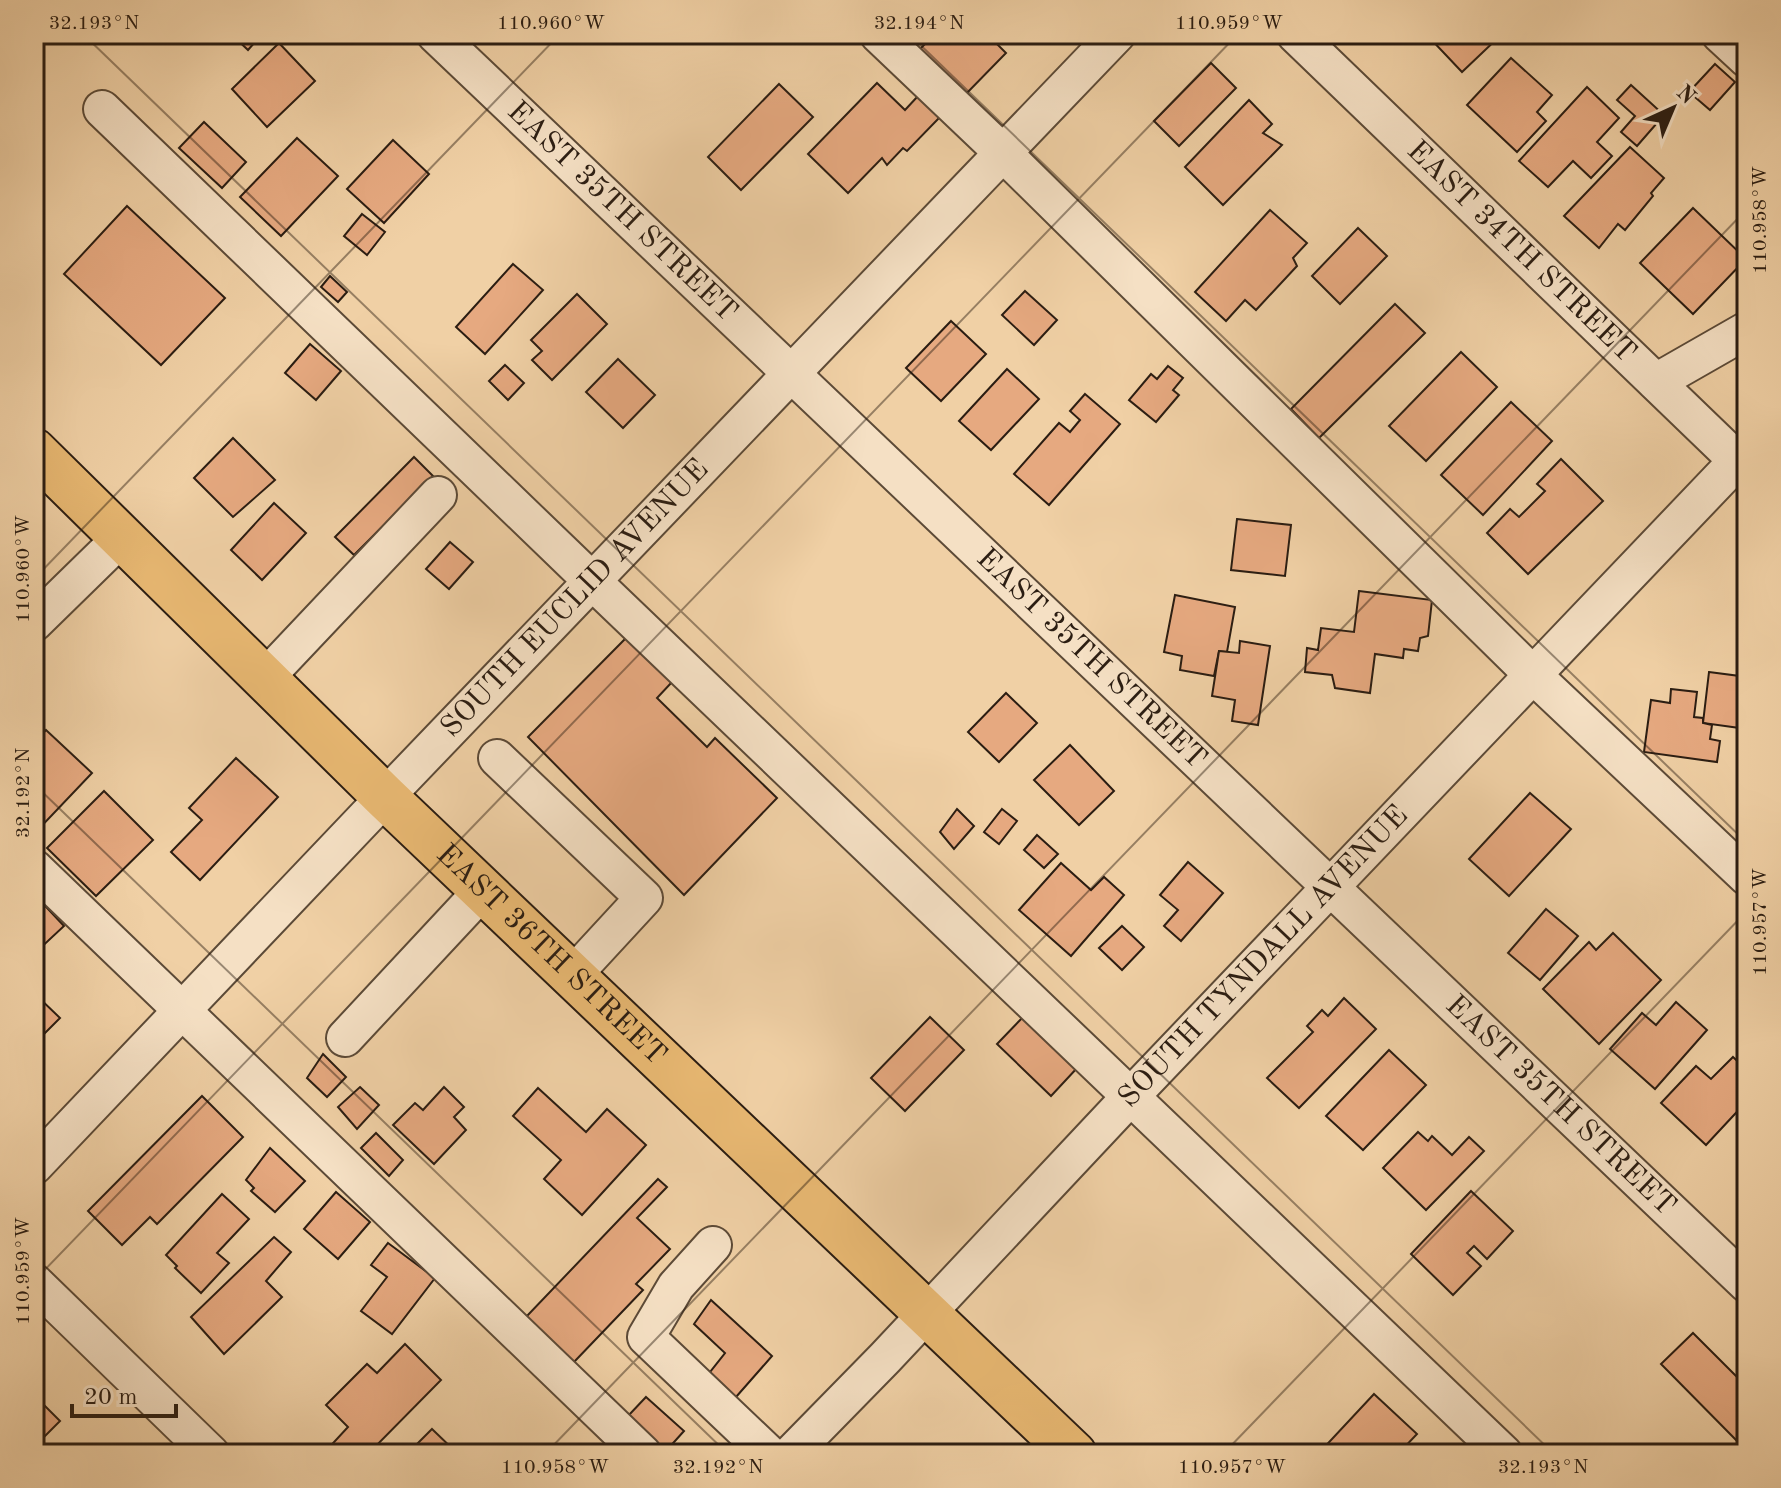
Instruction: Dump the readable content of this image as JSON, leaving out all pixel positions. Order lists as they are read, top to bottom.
{
  "streets": {
    "main road": ["EAST 36TH STREET"],
    "street": [
      "EAST 35TH STREET",
      "EAST 34TH STREET",
      "SOUTH EUCLID AVENUE",
      "SOUTH TYNDALL AVENUE"
    ]
  },
  "crossings": [
    ["EAST 35TH STREET", "SOUTH EUCLID AVENUE"],
    ["EAST 35TH STREET", "SOUTH TYNDALL AVENUE"],
    ["EAST 34TH STREET", "SOUTH TYNDALL AVENUE"],
    ["SOUTH EUCLID AVENUE", "EAST 36TH STREET"],
    ["EAST 36TH STREET", "SOUTH TYNDALL AVENUE"]
  ],
  "scale_bar": "20 m",
  "north": "top right",
  "coordinates": [
    "32.193°N",
    "110.960°W",
    "32.194°N",
    "110.959°W",
    "110.958°W",
    "32.192°N",
    "110.957°W"
  ]
}
